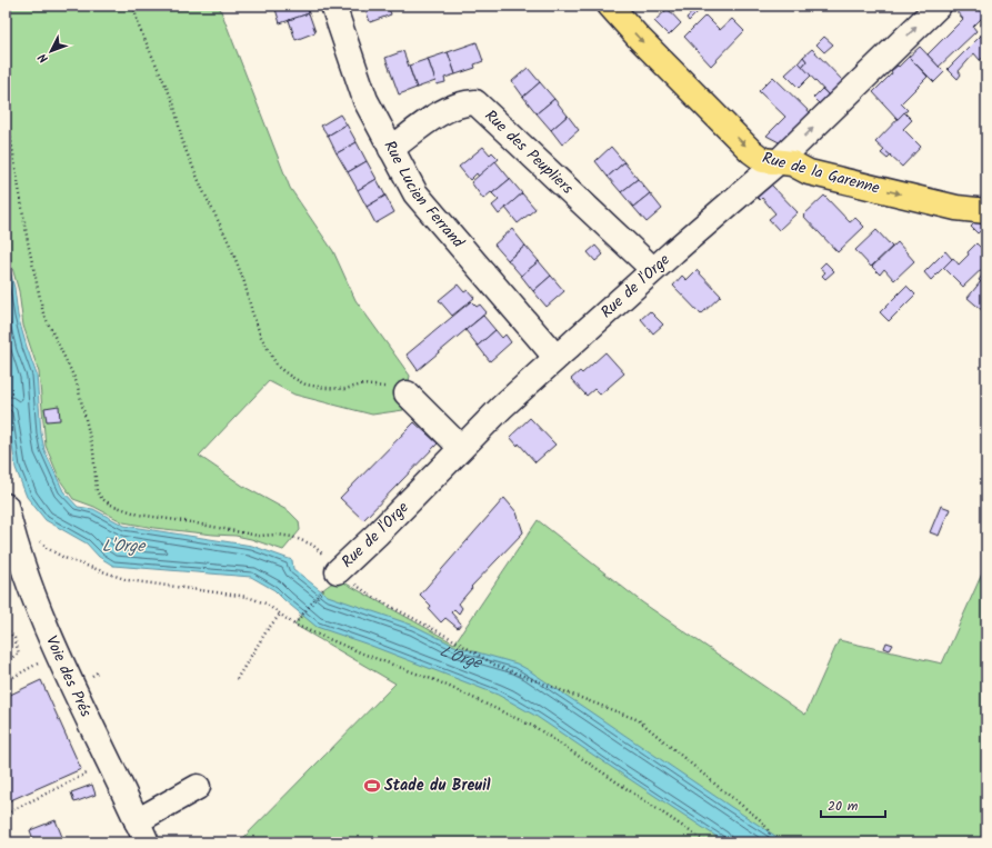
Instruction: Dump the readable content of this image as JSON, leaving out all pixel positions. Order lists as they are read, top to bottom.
{
  "streets": {
    "main road": ["Rue de la Garenne"],
    "street": [
      "Rue des Peupliers",
      "Rue Lucien Ferrand",
      "Rue de l'Orge",
      "Voie des Prés"
    ]
  },
  "crossings": [
    ["Rue des Peupliers", "Rue Lucien Ferrand"],
    ["Rue des Peupliers", "Rue de l'Orge"],
    ["Rue de la Garenne", "Rue de l'Orge"],
    ["Rue Lucien Ferrand", "Rue de l'Orge"]
  ],
  "one_way": ["Rue de la Garenne"],
  "water": ["L'Orge"],
  "places": {
    "sports": ["Stade du Breuil"]
  },
  "scale_bar": "20 m",
  "north": "bottom left"
}
